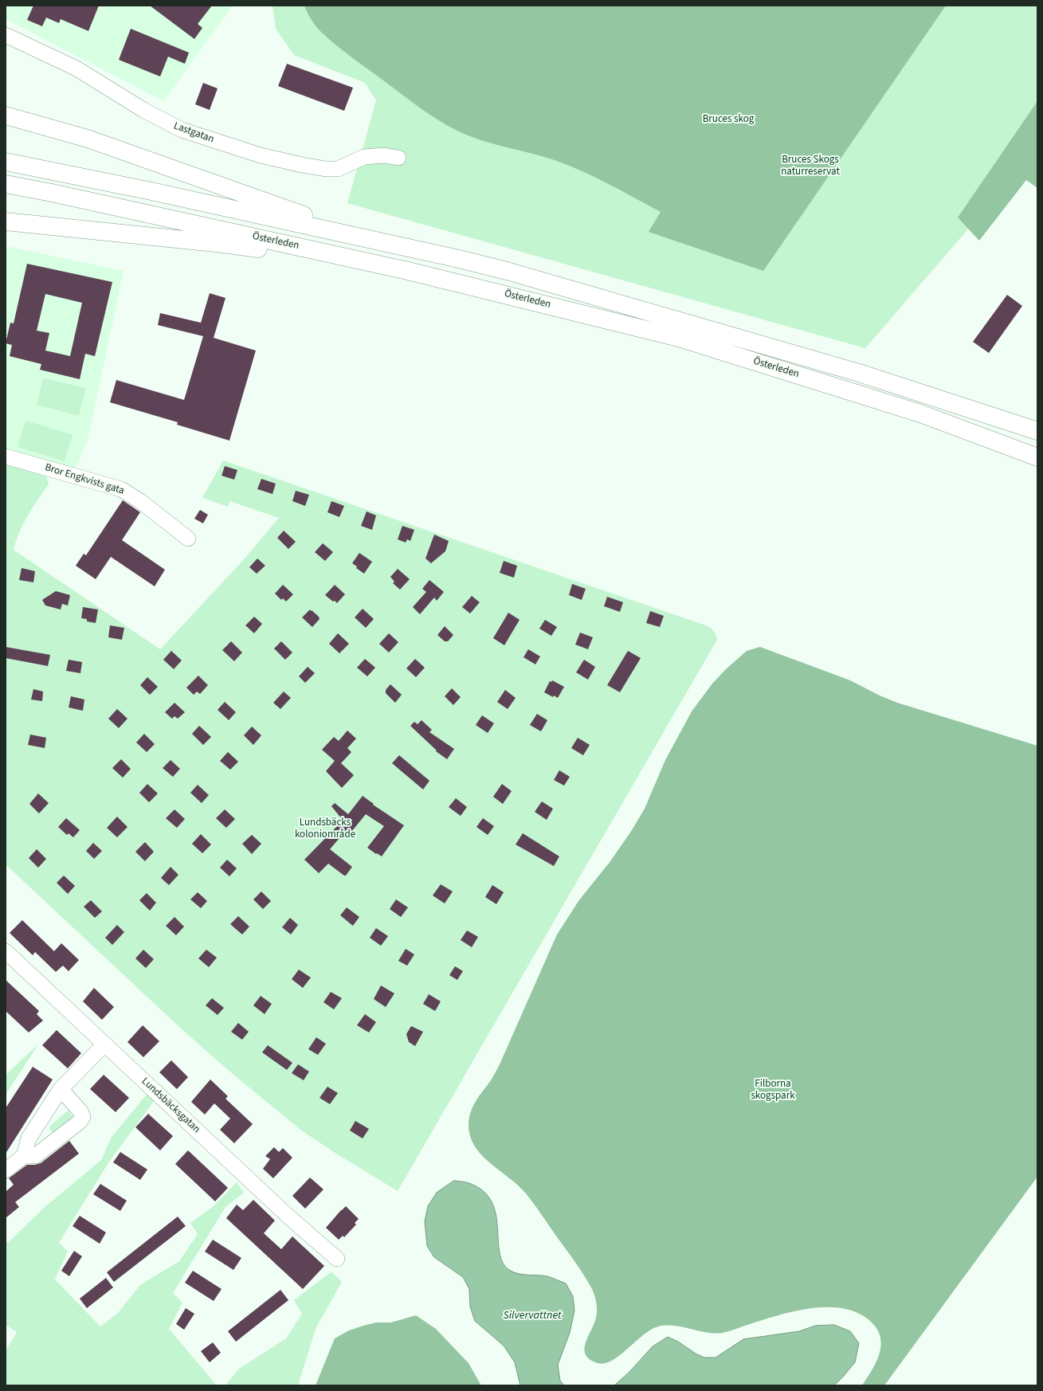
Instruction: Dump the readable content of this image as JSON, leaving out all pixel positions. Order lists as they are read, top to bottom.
{
  "streets": {
    "main road": ["Österleden"],
    "street": ["Lastgatan", "Bror Engkvists gata", "Lundsbäcksgatan"]
  },
  "water": ["Silvervattnet"],
  "parks": [
    "Bruces skog",
    "Bruces Skogs naturreservat",
    "Lundsbäcks koloniområde",
    "Filborna skogspark"
  ]
}
